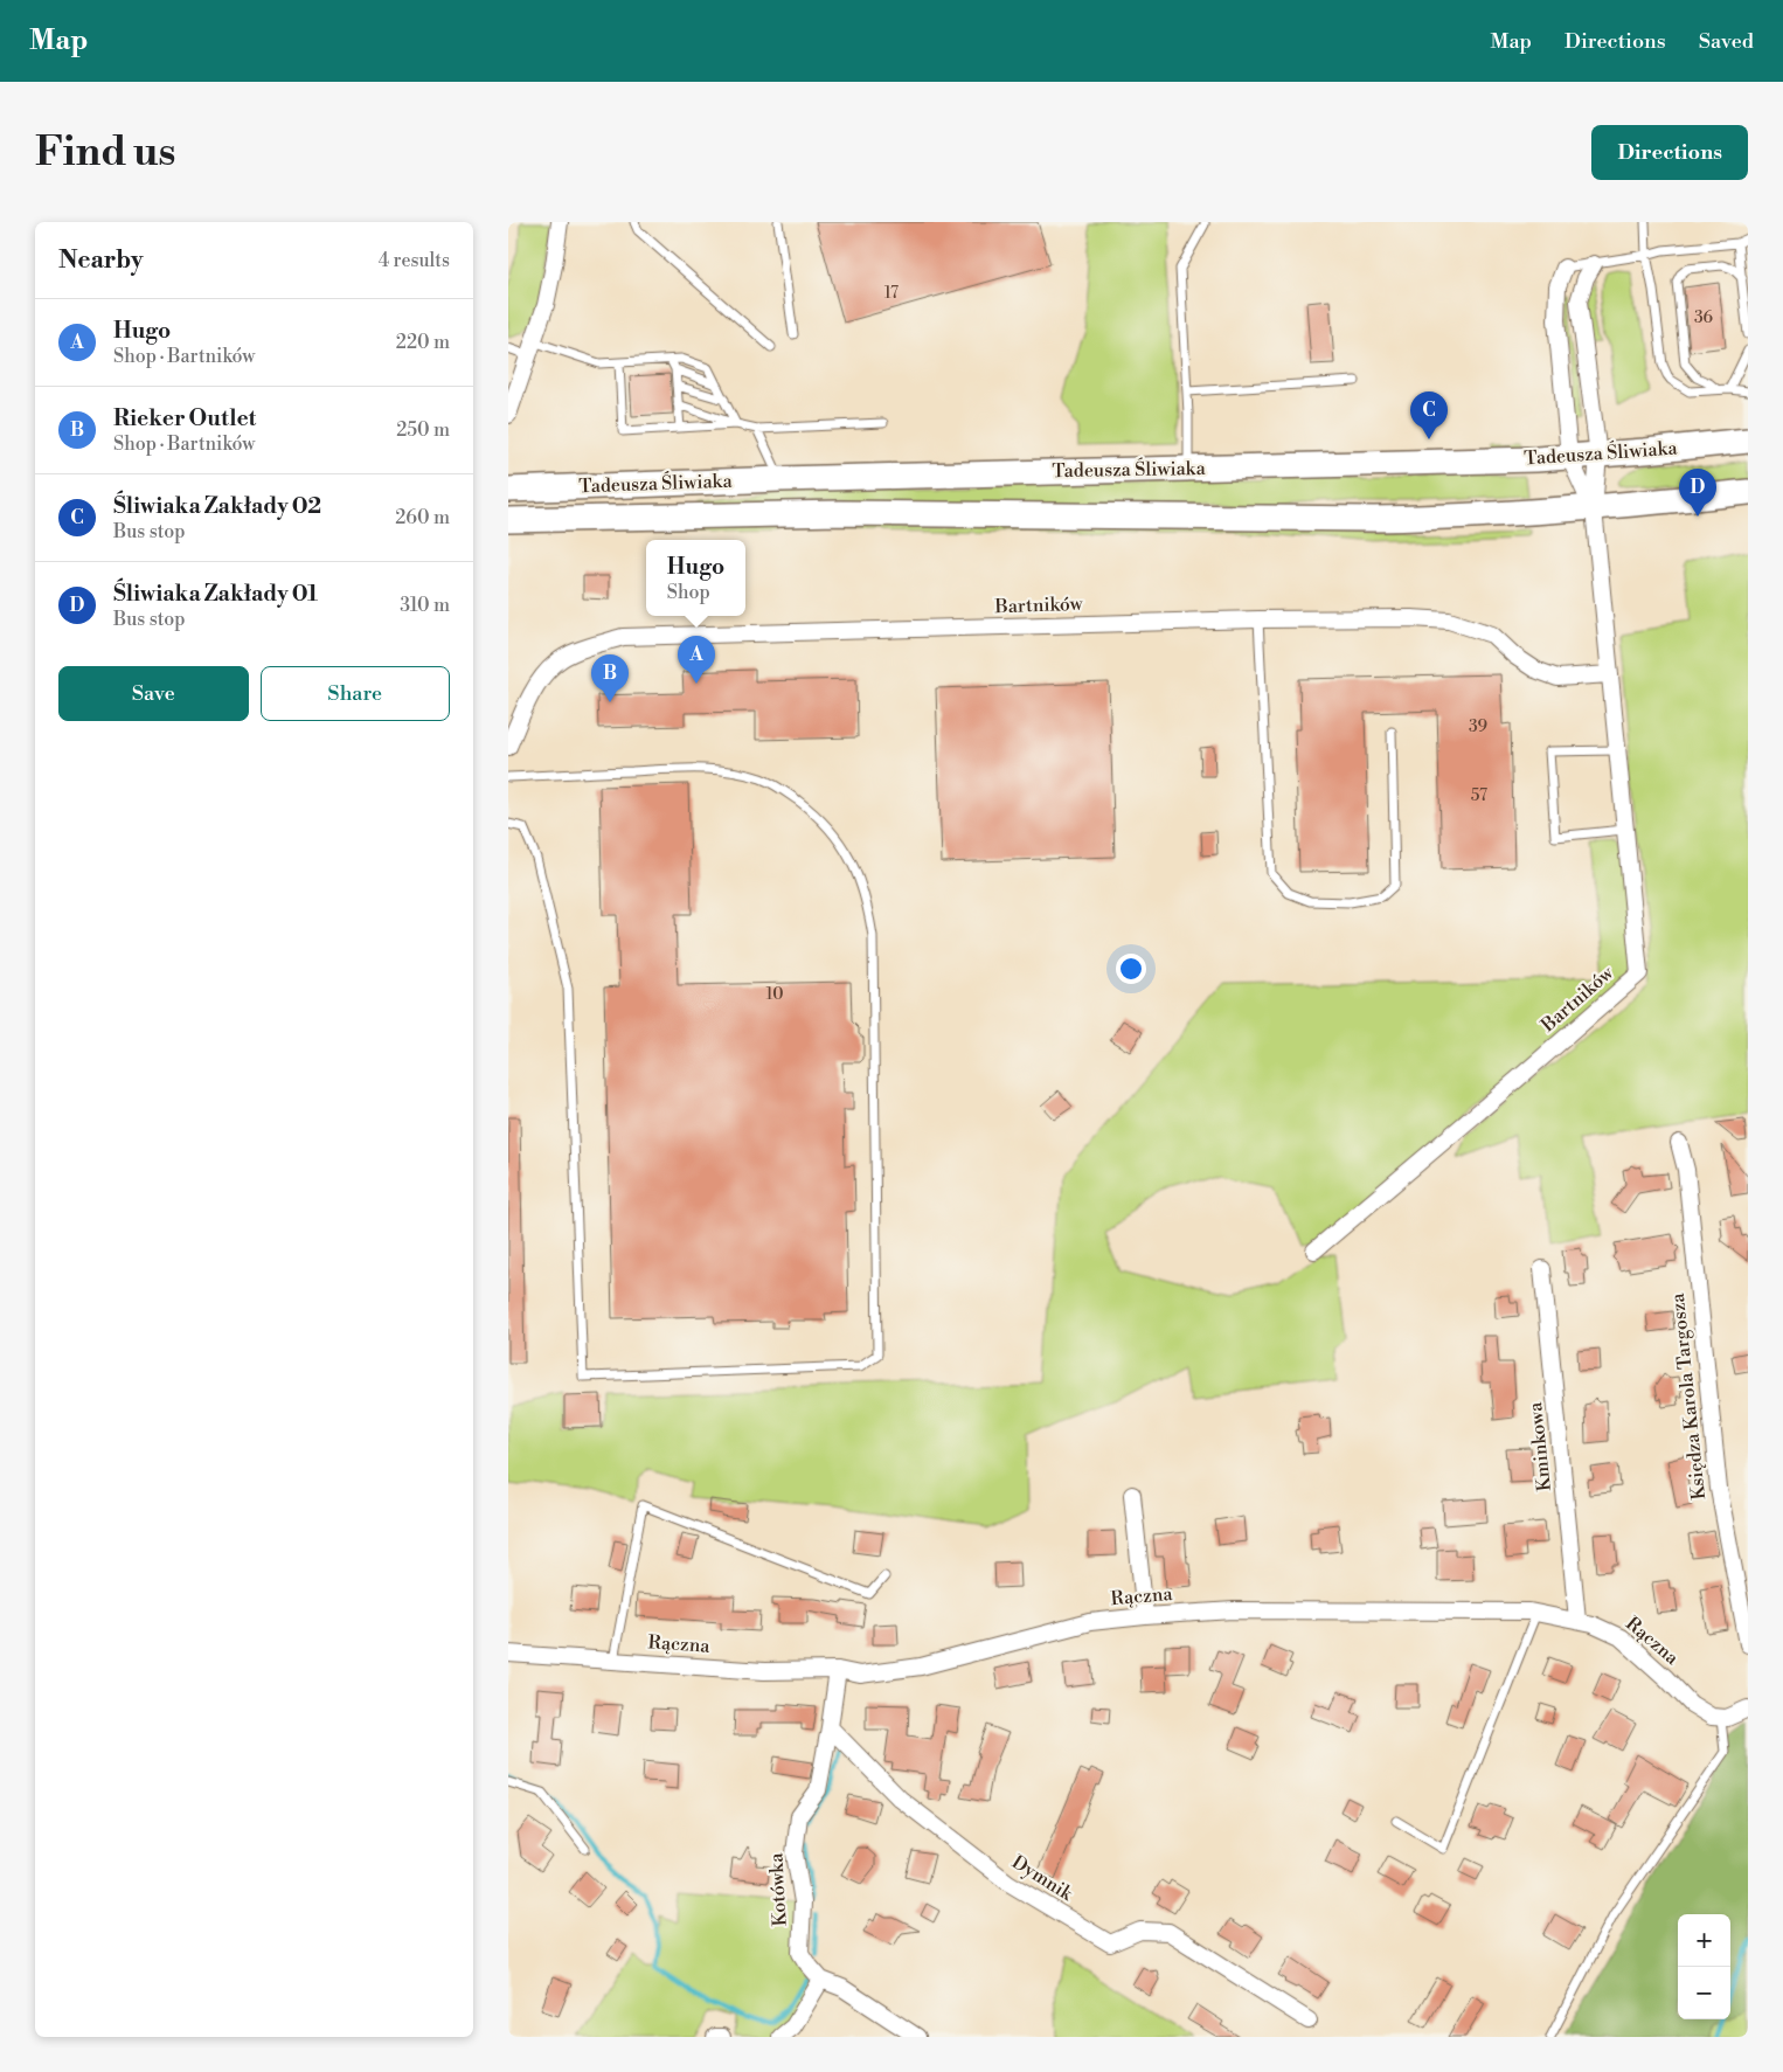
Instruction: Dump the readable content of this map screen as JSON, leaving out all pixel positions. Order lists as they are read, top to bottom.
{
  "streets": {
    "main road": ["Tadeusza Śliwiaka"],
    "street": [
      "Bartników",
      "Księdza Karola Targosza",
      "Kminkowa",
      "Rączna",
      "Dymnik",
      "Kotówka"
    ]
  },
  "crossings": [
    ["Tadeusza Śliwiaka", "Bartników"],
    ["Kminkowa", "Rączna"],
    ["Dymnik", "Kotówka"]
  ],
  "house_numbers": [
    "17",
    "36",
    "39",
    "57",
    "10"
  ],
  "page": {
    "header": "Map",
    "nav": ["Map", "Directions", "Saved"],
    "buttons": [
      "Directions",
      ["Save", "Share"]
    ],
    "title": "Find us",
    "heading": ["Nearby", "4 results"],
    "list": [
      {
        "mark": "A",
        "name": "Hugo",
        "note": "Shop · Bartników",
        "value": "220 m"
      },
      {
        "mark": "B",
        "name": "Rieker Outlet",
        "note": "Shop · Bartników",
        "value": "250 m"
      },
      {
        "mark": "C",
        "name": "Śliwiaka Zakłady 02",
        "note": "Bus stop",
        "value": "260 m"
      },
      {
        "mark": "D",
        "name": "Śliwiaka Zakłady 01",
        "note": "Bus stop",
        "value": "310 m"
      }
    ],
    "pins": [
      "C",
      "D",
      "A",
      "B"
    ],
    "popup": ["Hugo", "Shop"],
    "map_buttons": ["+", "−"]
  }
}
